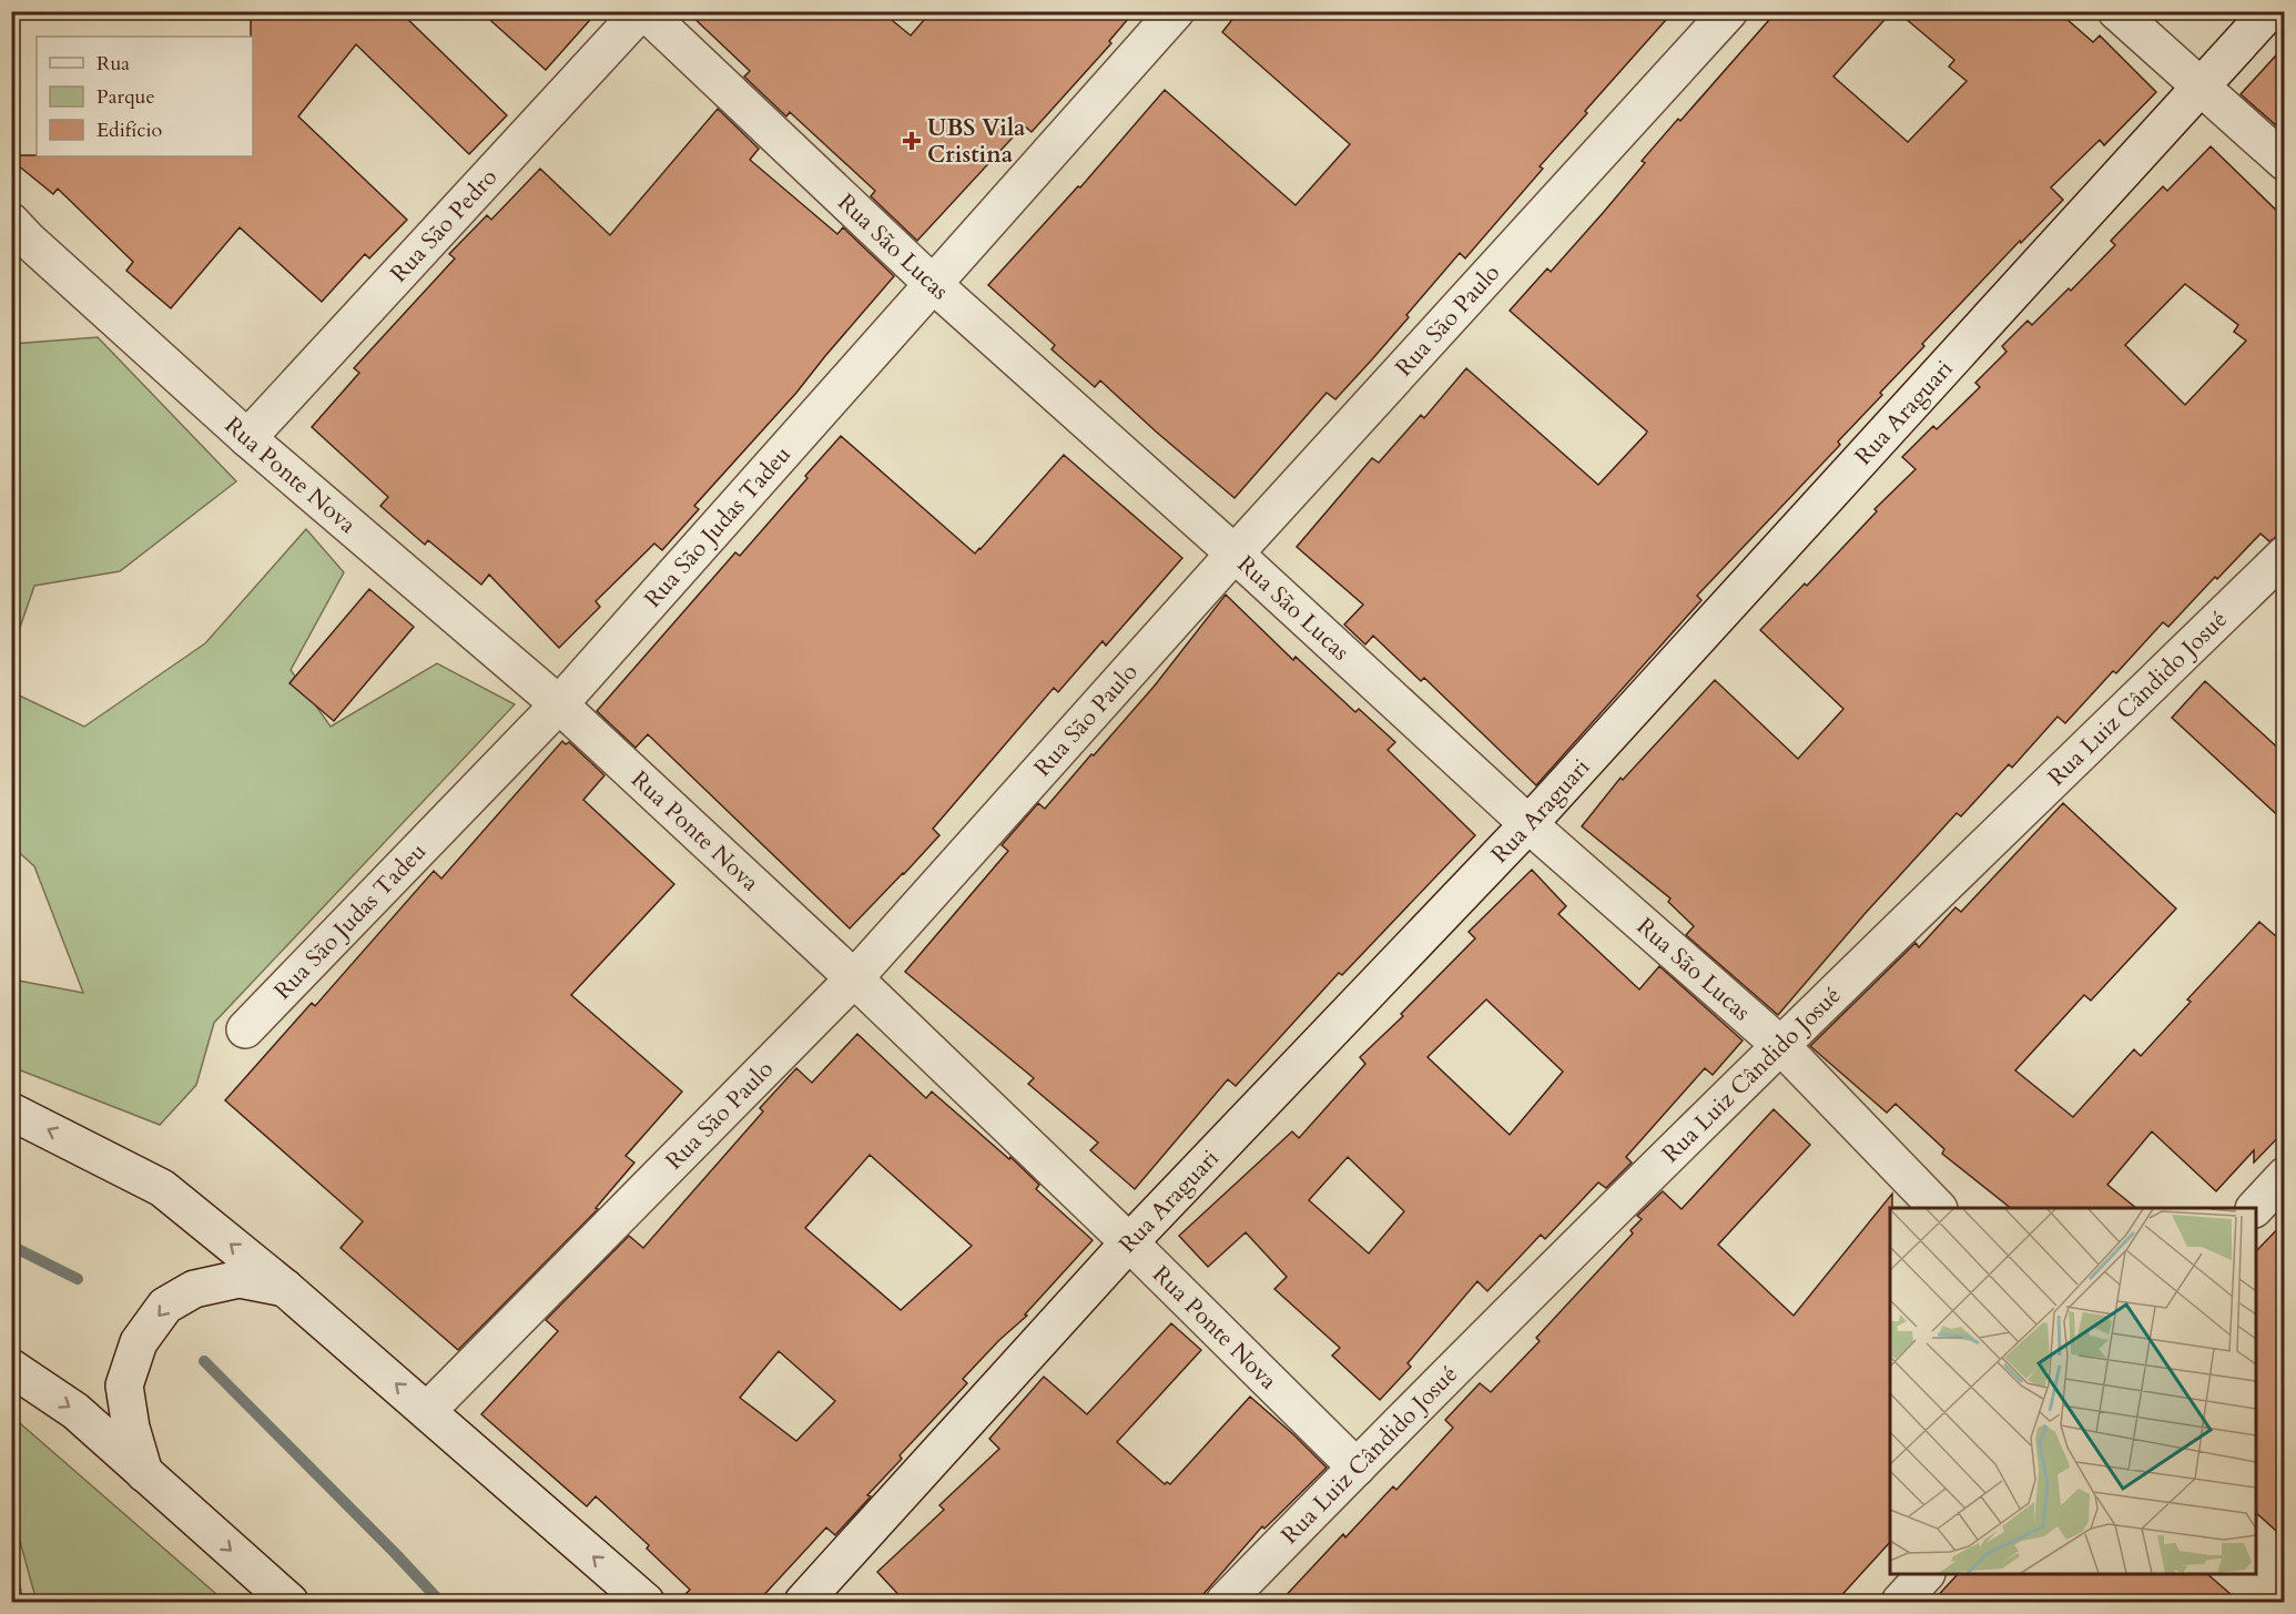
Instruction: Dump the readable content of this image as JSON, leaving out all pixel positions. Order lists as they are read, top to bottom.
{
  "streets": {
    "street": [
      "Rua São Pedro",
      "Rua São Lucas",
      "Rua São Paulo",
      "Rua Araguari",
      "Rua Ponte Nova",
      "Rua São Judas Tadeu",
      "Rua Luiz Cândido Josué"
    ]
  },
  "crossings": [
    ["Rua São Pedro", "Rua São Lucas"],
    ["Rua São Pedro", "Rua Ponte Nova"],
    ["Rua São Lucas", "Rua São Paulo"],
    ["Rua São Lucas", "Rua Araguari"],
    ["Rua São Lucas", "Rua São Judas Tadeu"],
    ["Rua São Lucas", "Rua Luiz Cândido Josué"],
    ["Rua São Paulo", "Rua Ponte Nova"],
    ["Rua Araguari", "Rua Ponte Nova"],
    ["Rua Ponte Nova", "Rua São Judas Tadeu"],
    ["Rua Ponte Nova", "Rua Luiz Cândido Josué"]
  ],
  "places": {
    "health": ["UBS Vila Cristina"]
  },
  "legend": ["Rua", "Parque", "Edifício"]
}
